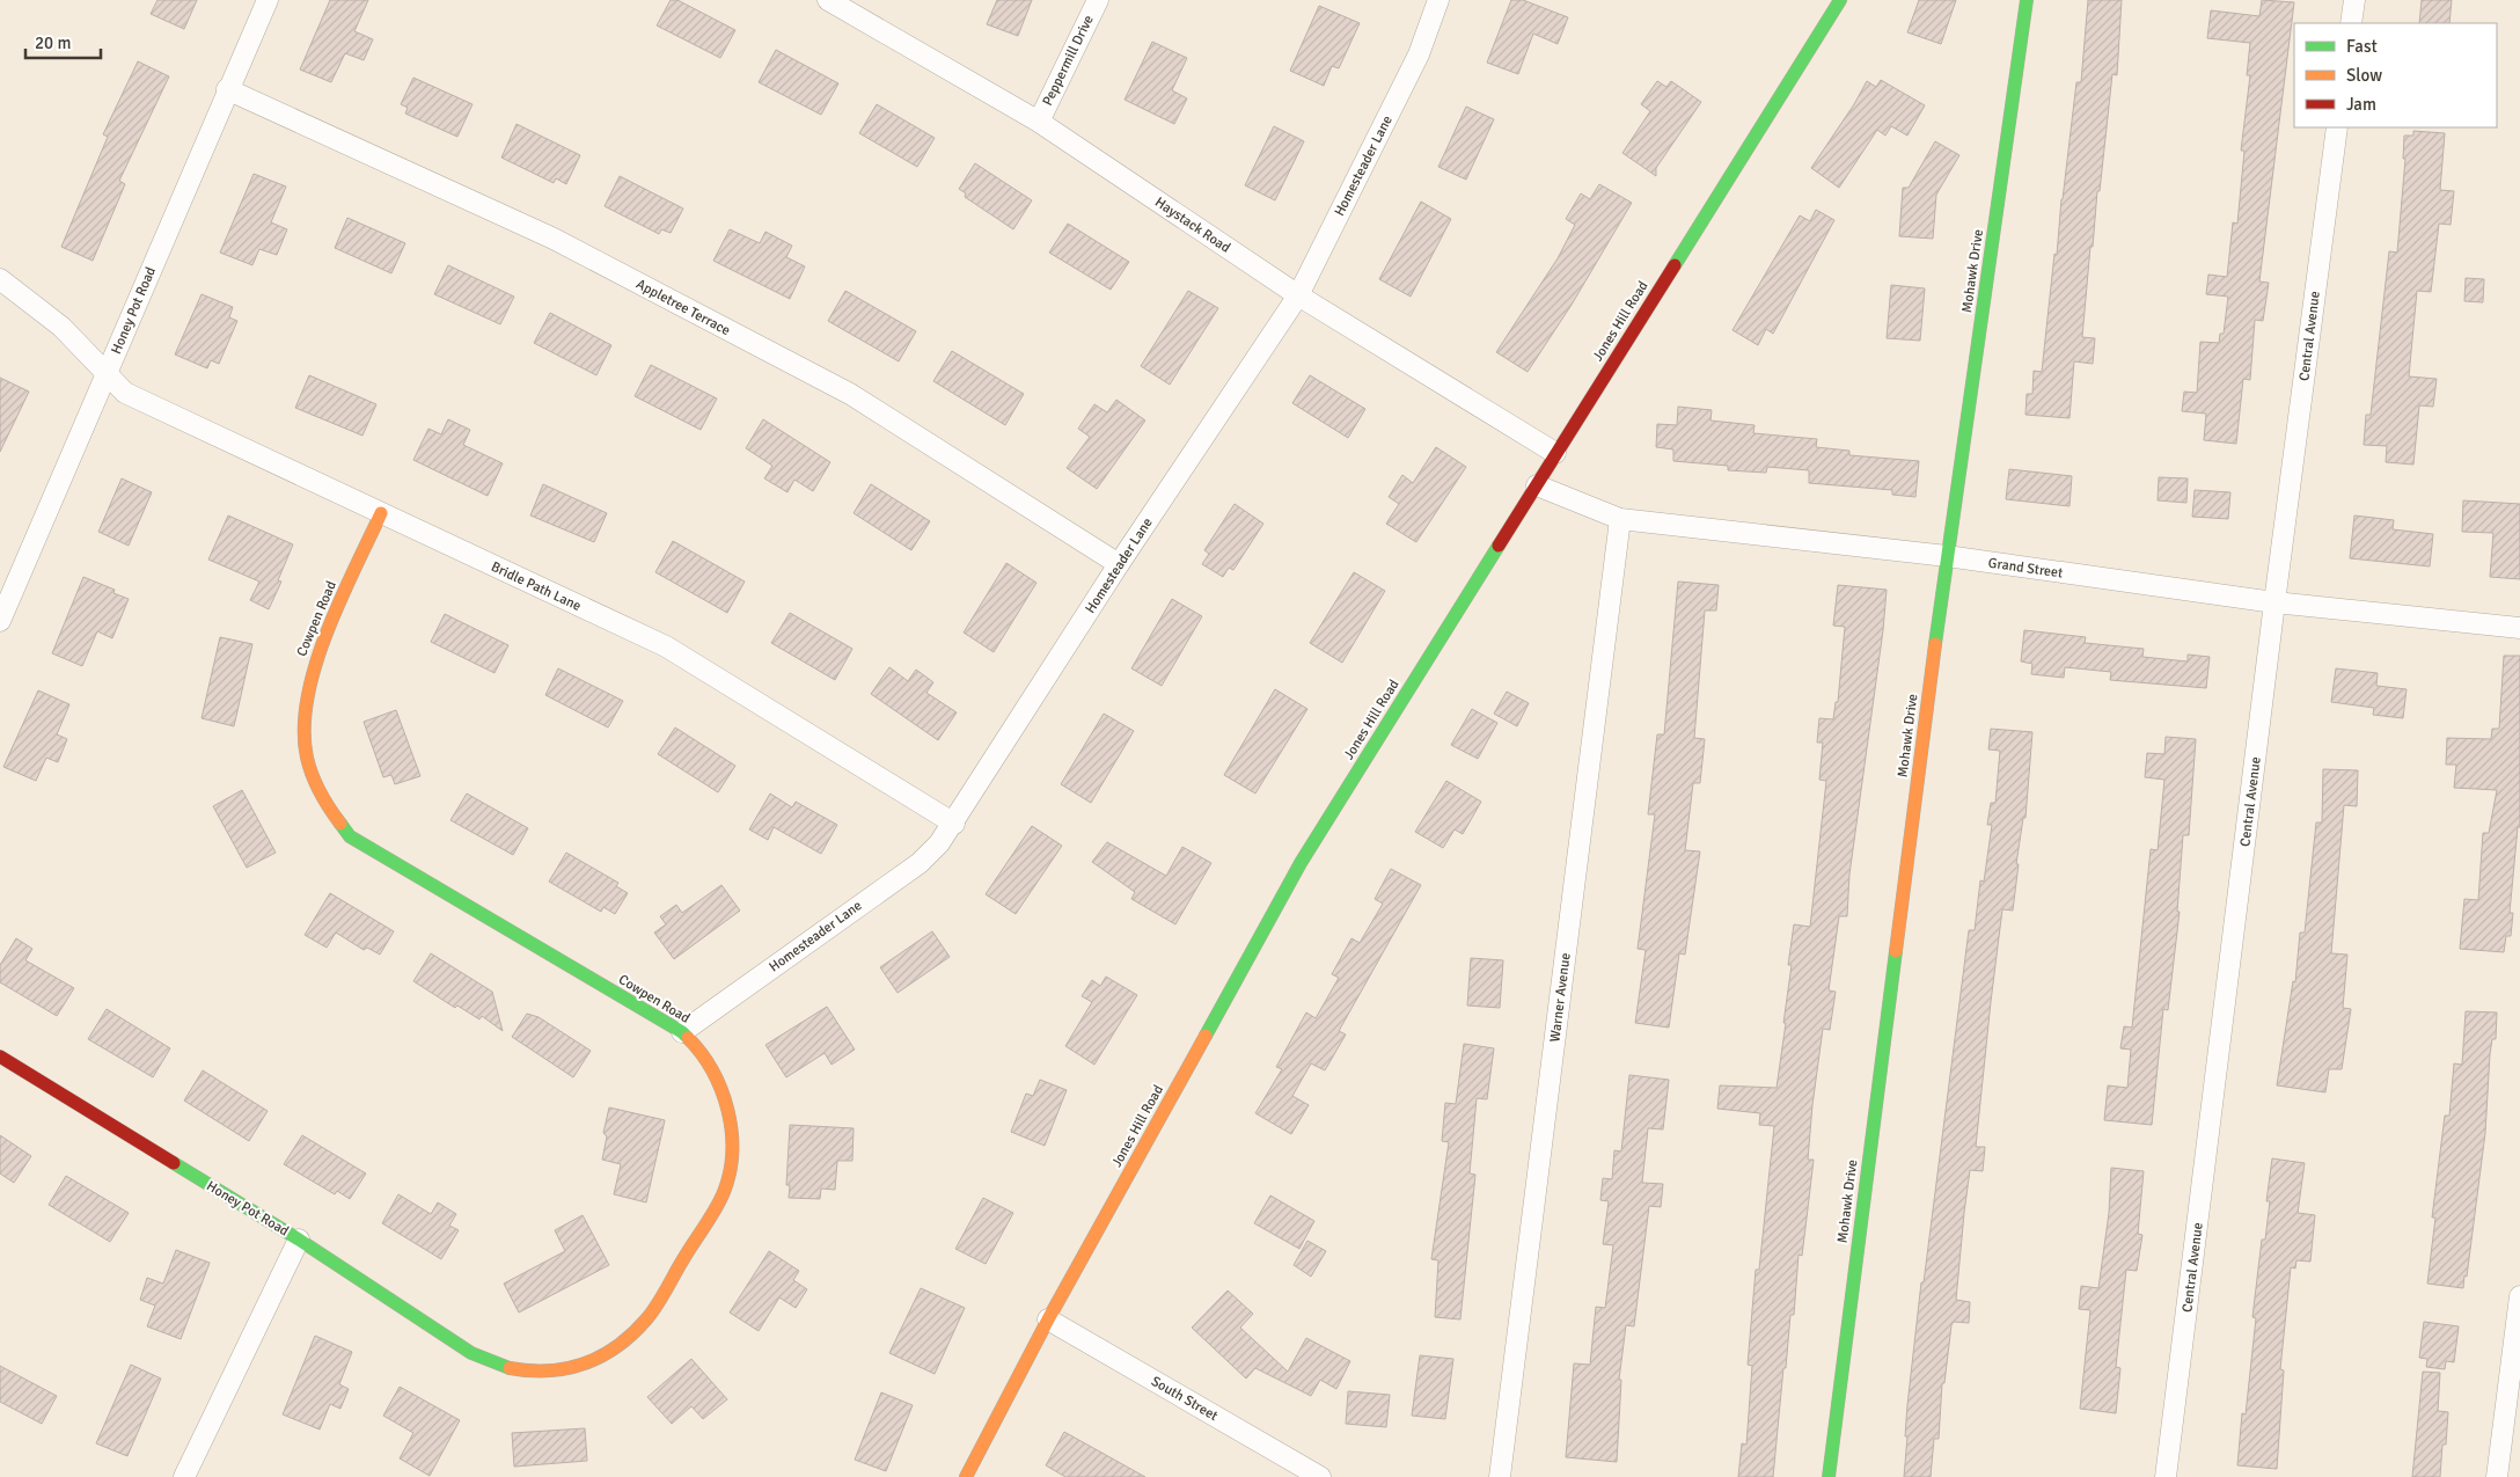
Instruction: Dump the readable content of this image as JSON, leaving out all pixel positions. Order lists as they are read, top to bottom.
{
  "streets": {
    "street": [
      "Peppermill Drive",
      "Homesteader Lane",
      "Haystack Road",
      "Mohawk Drive",
      "Appletree Terrace",
      "Honey Pot Road",
      "Jones Hill Road",
      "Central Avenue",
      "Grand Street",
      "Bridle Path Lane",
      "Cowpen Road",
      "Warner Avenue",
      "South Street"
    ]
  },
  "crossings": [
    ["Peppermill Drive", "Haystack Road"],
    ["Homesteader Lane", "Haystack Road"],
    ["Homesteader Lane", "Appletree Terrace"],
    ["Homesteader Lane", "Bridle Path Lane"],
    ["Homesteader Lane", "Cowpen Road"],
    ["Haystack Road", "Jones Hill Road"],
    ["Mohawk Drive", "Grand Street"],
    ["Appletree Terrace", "Honey Pot Road"],
    ["Honey Pot Road", "Bridle Path Lane"],
    ["Honey Pot Road", "Cowpen Road"],
    ["Jones Hill Road", "Grand Street"],
    ["Jones Hill Road", "South Street"],
    ["Central Avenue", "Grand Street"],
    ["Grand Street", "Warner Avenue"],
    ["Bridle Path Lane", "Cowpen Road"]
  ],
  "legend": ["Fast", "Slow", "Jam"],
  "scale_bar": "20 m"
}
